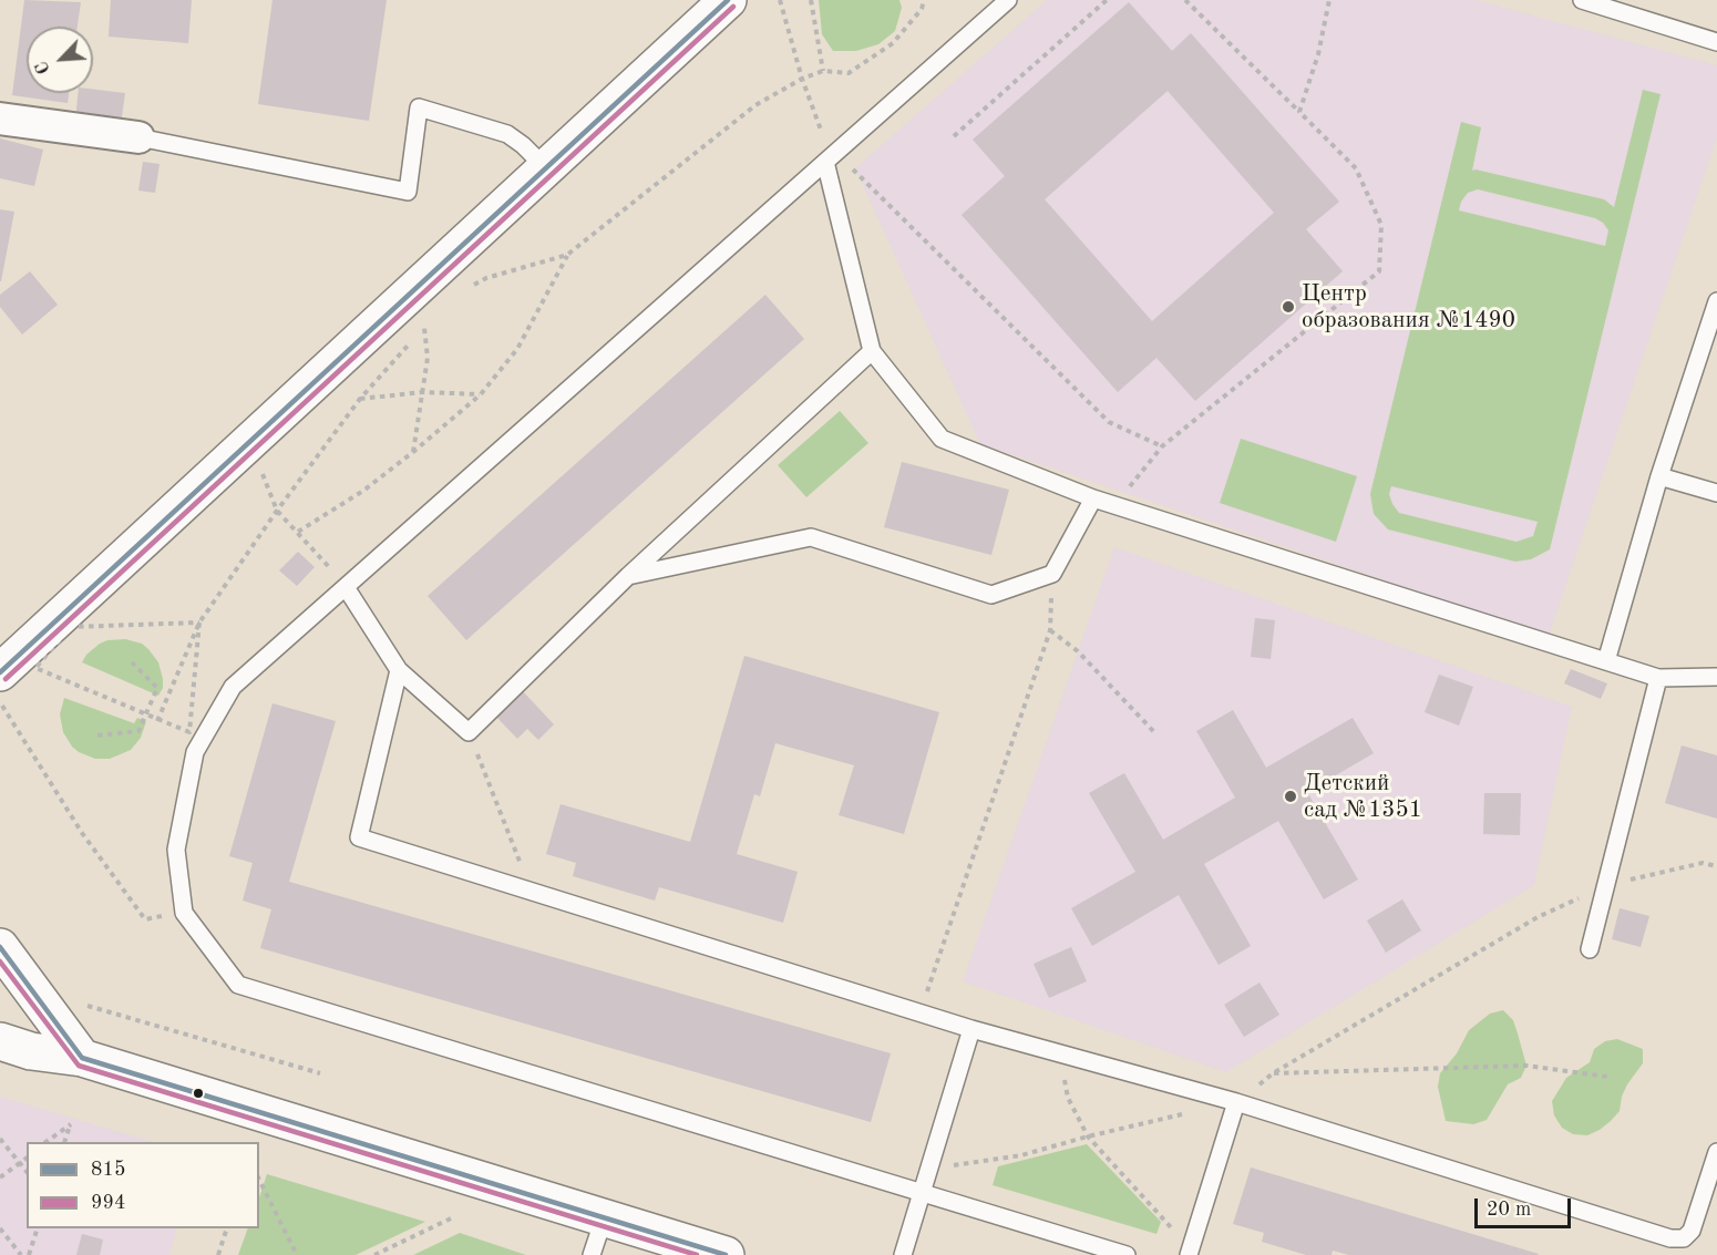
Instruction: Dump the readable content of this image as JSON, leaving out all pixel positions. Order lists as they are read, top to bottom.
{
  "places": ["Центр образования №1490", "Детский сад №1351"],
  "lines": ["transit line 815", "transit line 994"],
  "legend": ["815", "994"],
  "scale_bar": "20 m",
  "north": "bottom left"
}
